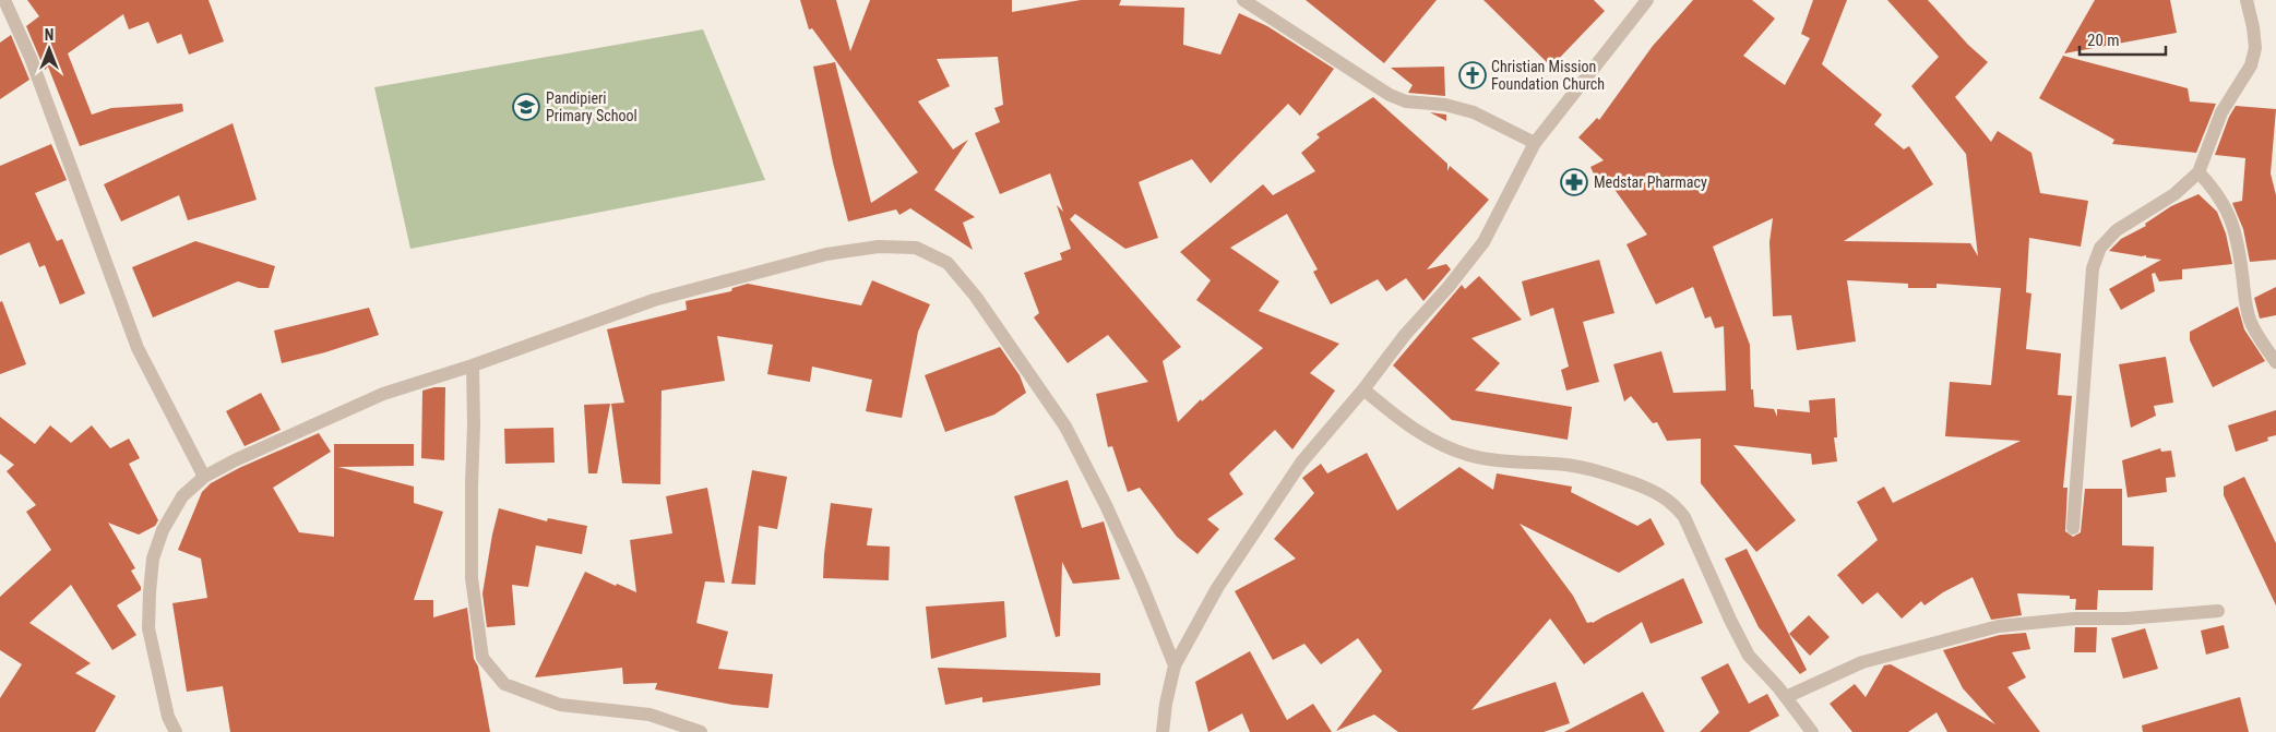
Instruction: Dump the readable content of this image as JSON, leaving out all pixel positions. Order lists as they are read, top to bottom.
{
  "places": {
    "church": ["Christian Mission Foundation Church"],
    "school or university": ["Pandipieri Primary School"],
    "pharmacy": ["Medstar Pharmacy"]
  },
  "scale_bar": "20 m",
  "north": "top"
}
